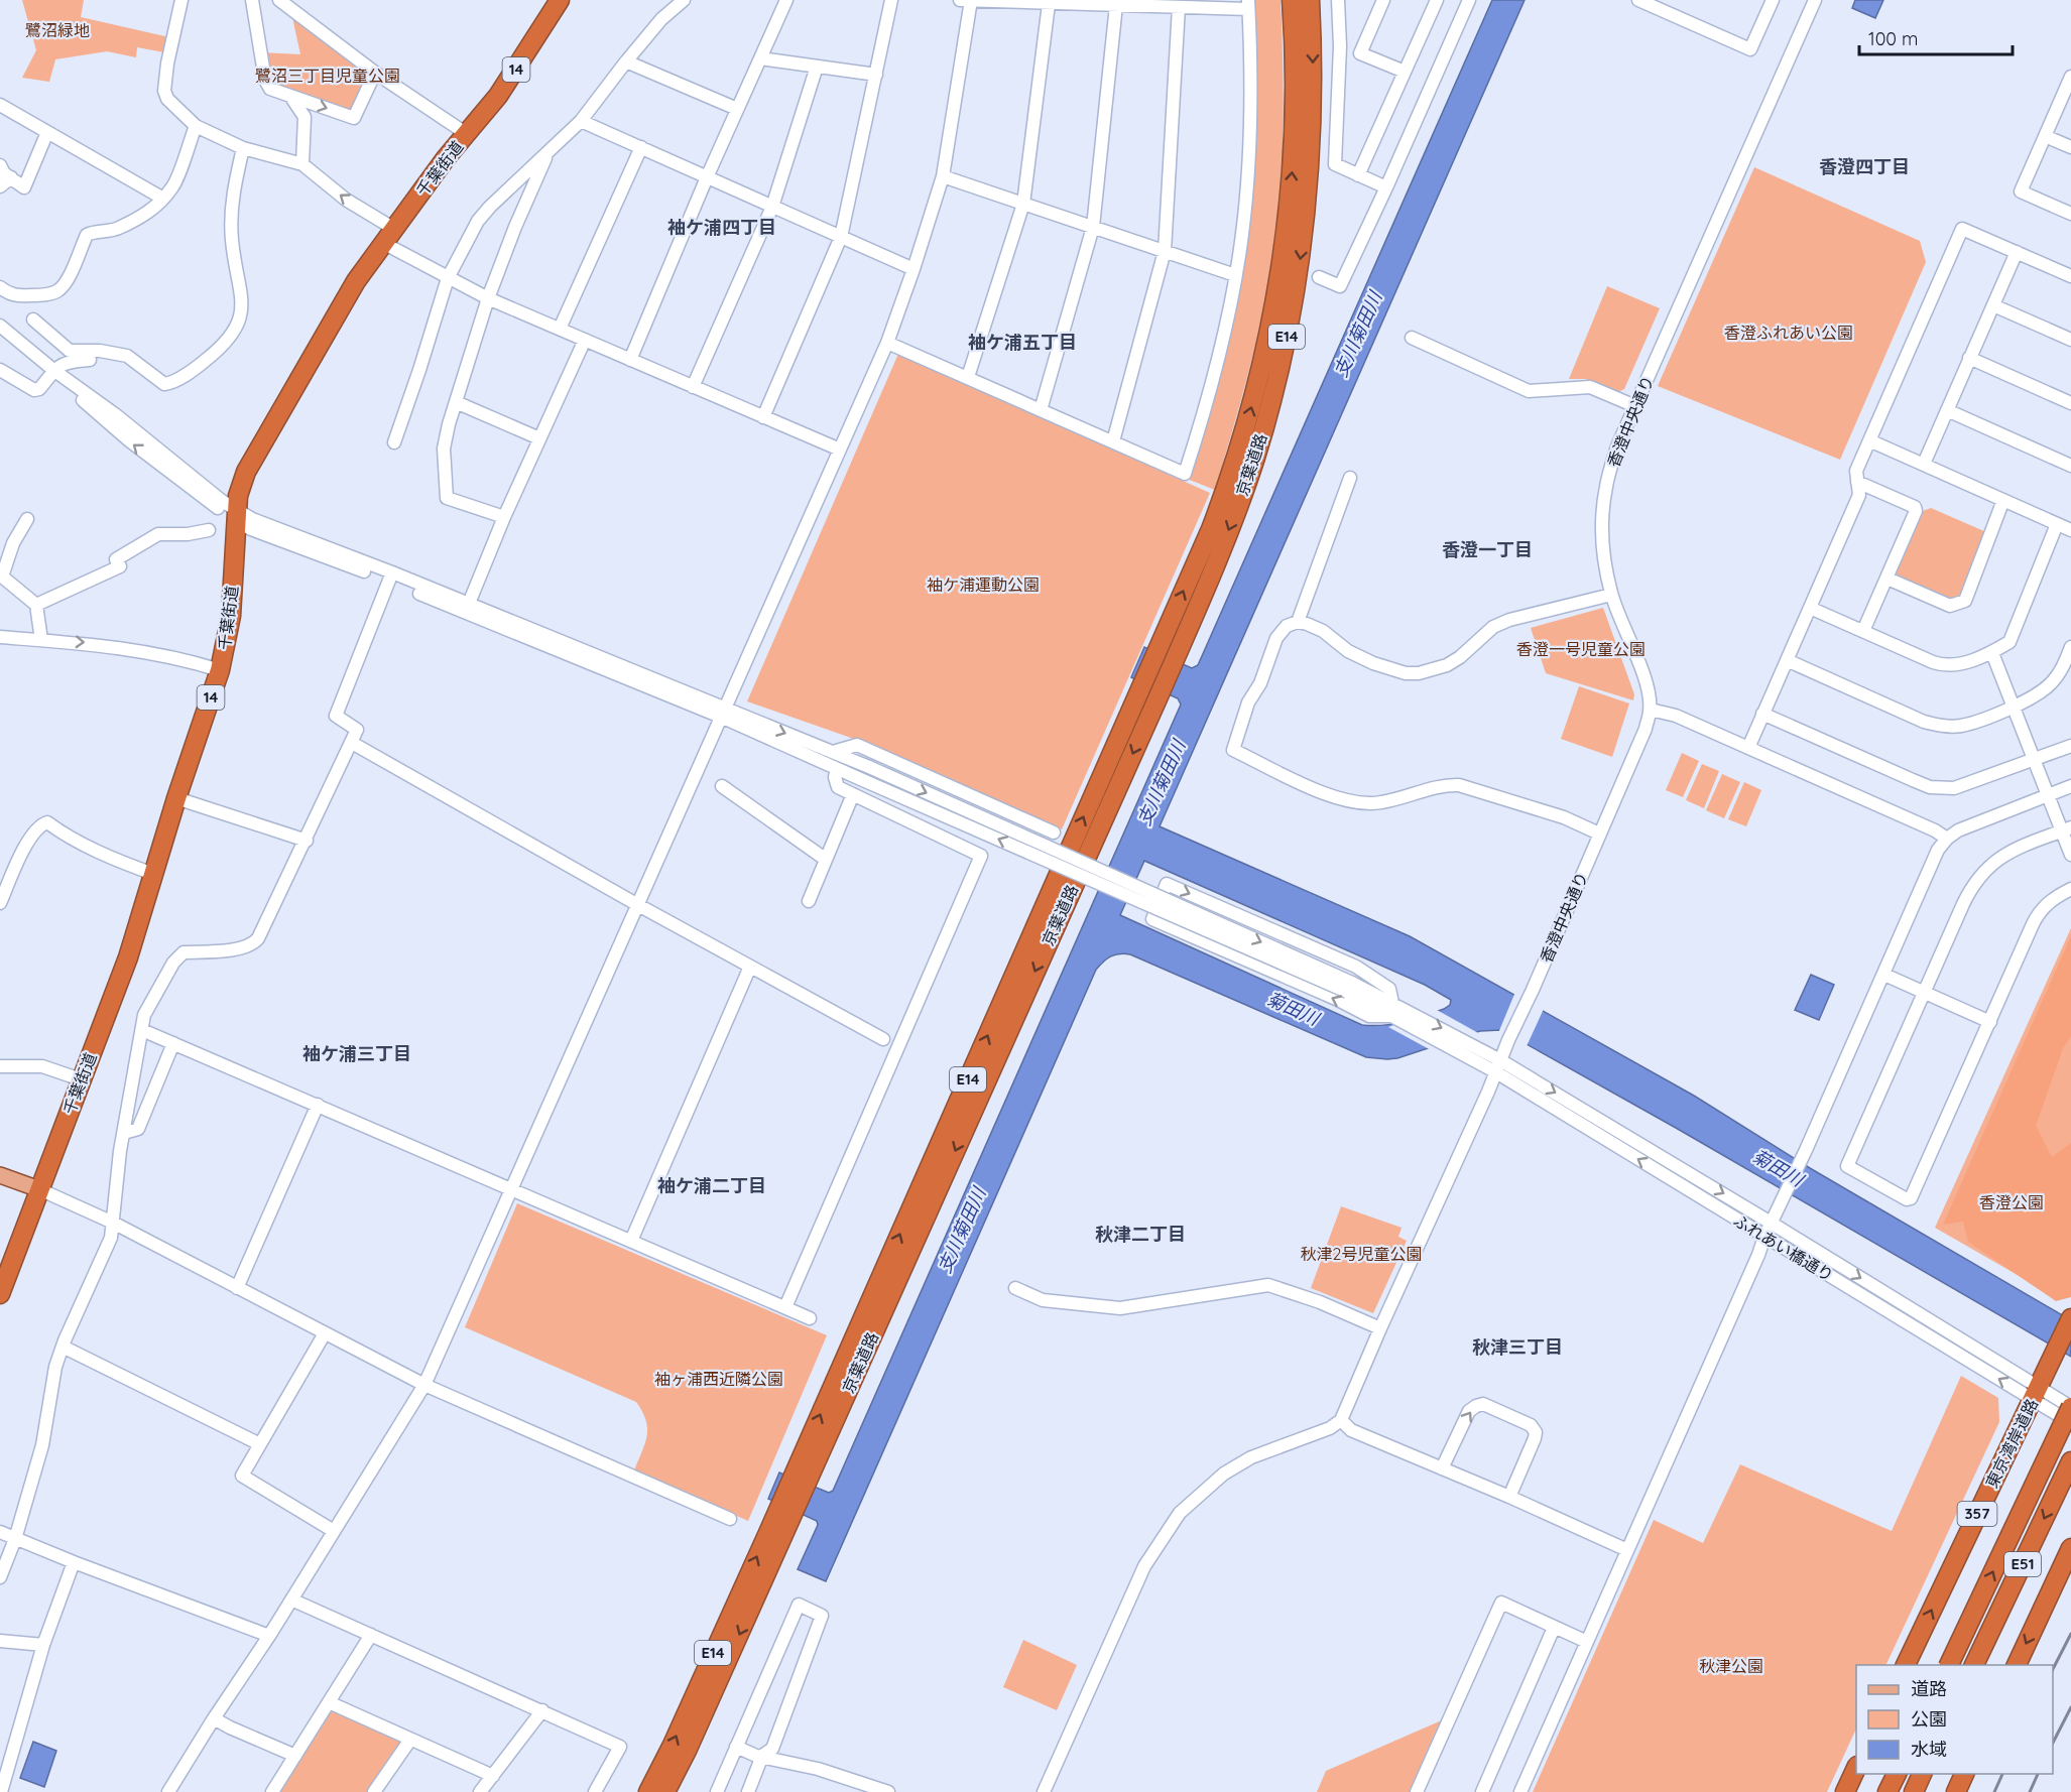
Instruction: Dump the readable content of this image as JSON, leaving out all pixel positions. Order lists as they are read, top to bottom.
{
  "streets": {
    "highway": [
      "14",
      "千葉街道",
      "E14",
      "京葉道路",
      "東京湾岸道路",
      "357",
      "E51"
    ],
    "street": ["香澄中央通り", "ふれあい橋通り"]
  },
  "crossings": [
    ["香澄中央通り", "ふれあい橋通り"],
    ["ふれあい橋通り", "東京湾岸道路"],
    ["ふれあい橋通り", "E51"]
  ],
  "districts": [
    "香澄四丁目",
    "袖ケ浦四丁目",
    "袖ケ浦五丁目",
    "香澄一丁目",
    "袖ケ浦三丁目",
    "袖ケ浦二丁目",
    "秋津二丁目",
    "秋津三丁目"
  ],
  "water": ["支川菊田川", "菊田川"],
  "parks": [
    "鷺沼緑地",
    "鷺沼三丁目児童公園",
    "香澄ふれあい公園",
    "袖ケ浦運動公園",
    "香澄一号児童公園",
    "香澄公園",
    "秋津2号児童公園",
    "袖ヶ浦西近隣公園",
    "秋津公園"
  ],
  "legend": ["道路", "公園", "水域"],
  "scale_bar": "100 m"
}
